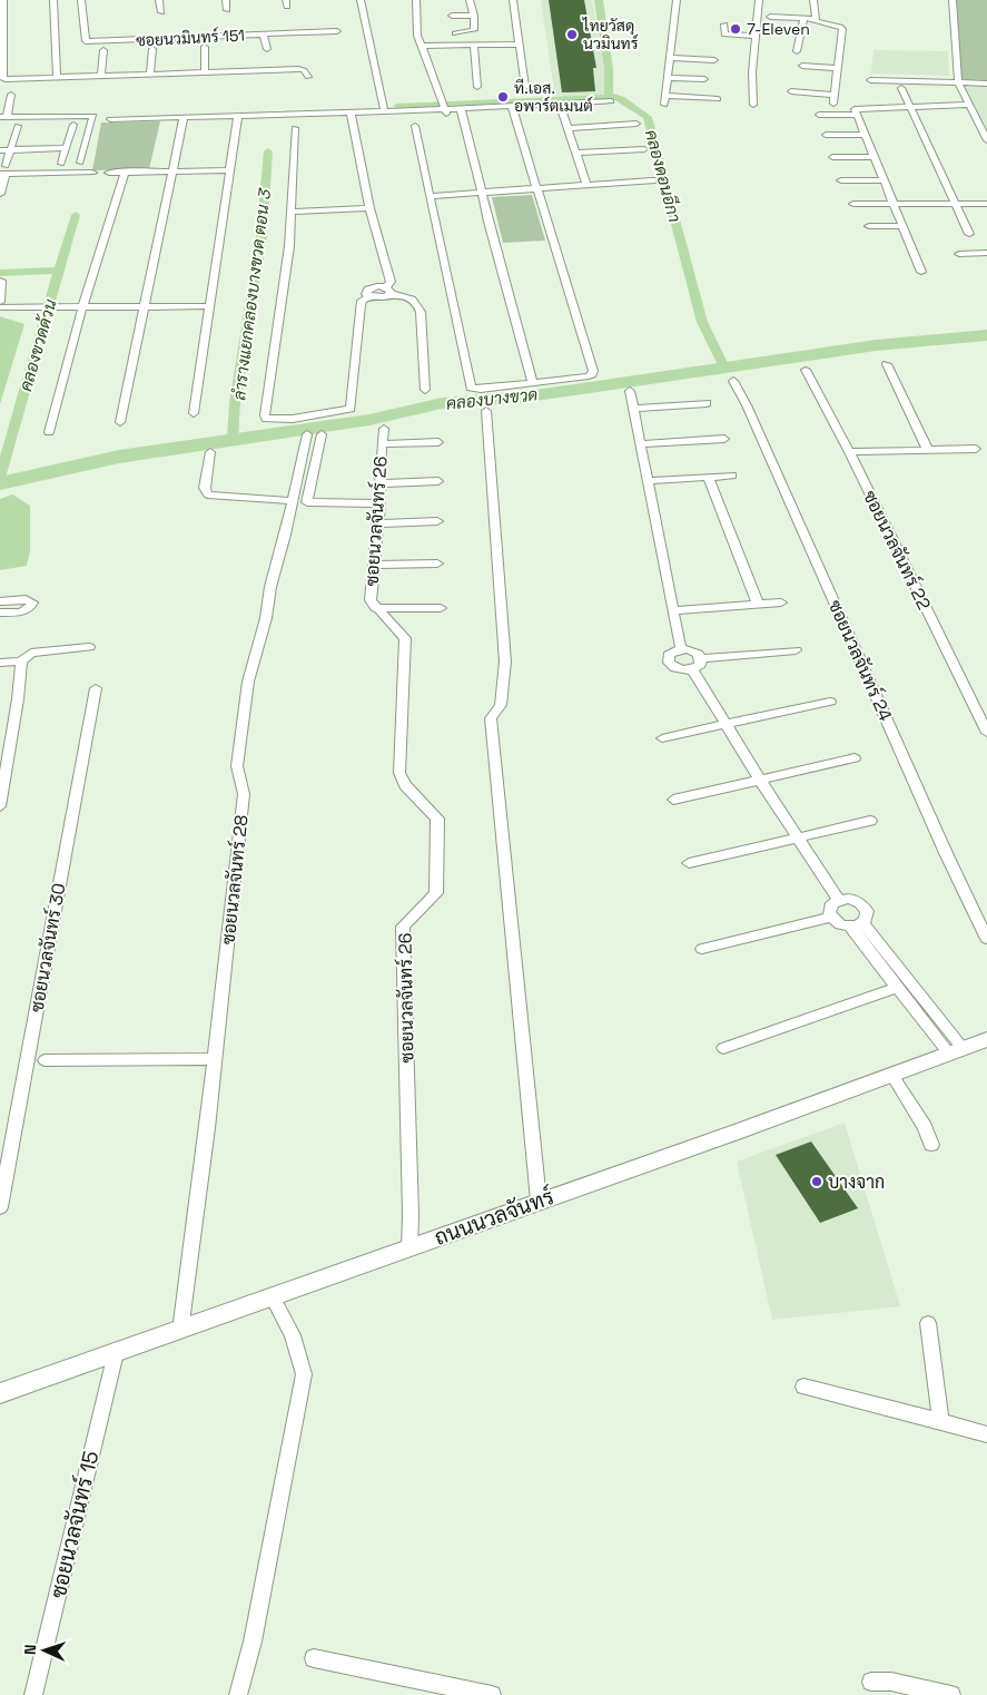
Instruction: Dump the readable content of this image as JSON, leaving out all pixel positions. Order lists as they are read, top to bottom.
{
  "streets": {
    "main road": ["ถนนนวลจันทร์"],
    "street": [
      "ซอยนวมินทร์ 151",
      "ซอยนวลจันทร์ 26",
      "ซอยนวลจันทร์ 22",
      "ซอยนวลจันทร์ 24",
      "ซอยนวลจันทร์ 28",
      "ซอยนวลจันทร์ 30",
      "ซอยนวลจันทร์ 15"
    ]
  },
  "crossings": [
    ["ซอยนวลจันทร์ 26", "ถนนนวลจันทร์"],
    ["ซอยนวลจันทร์ 28", "ถนนนวลจันทร์"],
    ["ถนนนวลจันทร์", "ซอยนวลจันทร์ 15"]
  ],
  "water": [
    "คลองดอนอีกา",
    "ลำรางแยกคลองบางขวด ตอน 3",
    "คลองขวดด้วน",
    "คลองบางขวด"
  ],
  "places": [
    "7-Eleven",
    "ไทยวัสดุ นวมินทร์",
    "ที.เอส. อพาร์ตเมนต์",
    "บางจาก"
  ],
  "north": "left"
}
